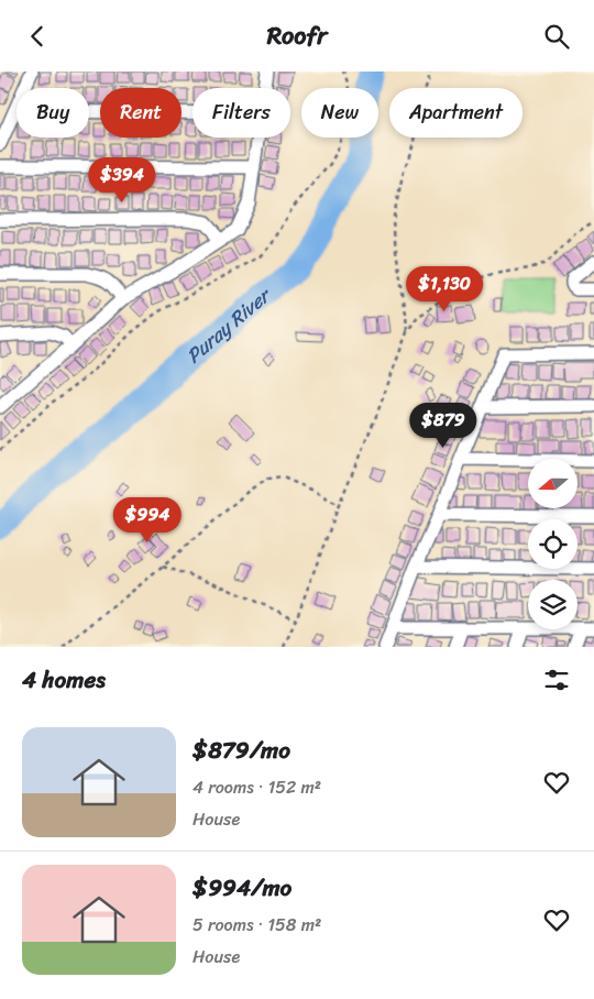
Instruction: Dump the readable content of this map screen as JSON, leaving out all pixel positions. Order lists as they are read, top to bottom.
{
  "water": ["Puray River"],
  "north": "left",
  "page": {
    "header": "Roofr",
    "chip": [
      "Buy",
      "Rent",
      "Filters",
      "New",
      "Apartment"
    ],
    "price": [
      "$394",
      "$1,130",
      "$879",
      "$994"
    ],
    "heading": "4 homes",
    "list": [
      {
        "name": "$879/mo",
        "note": "4 rooms · 152 m² · House"
      },
      {
        "name": "$994/mo",
        "note": "5 rooms · 158 m² · House"
      }
    ]
  }
}
